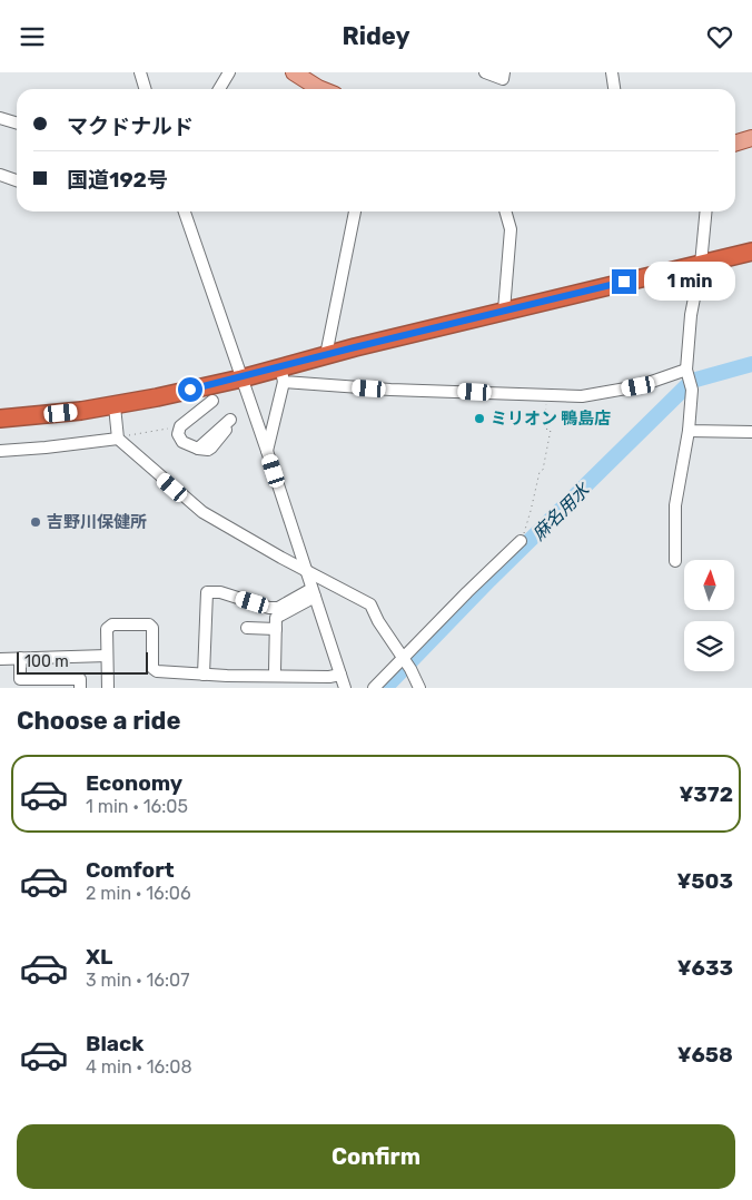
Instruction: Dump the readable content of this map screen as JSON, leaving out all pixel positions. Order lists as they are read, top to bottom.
{
  "water": ["麻名用水"],
  "places": ["ミリオン 鴨島店", "吉野川保健所"],
  "scale_bar": "100 m",
  "north": "top",
  "page": {
    "header": "Ridey",
    "banner": ["マクドナルド", "国道192号"],
    "bubble": "1 min",
    "scale": "100 m",
    "heading": "Choose a ride",
    "list": [
      {
        "name": "Economy",
        "note": "1 min · 16:05",
        "value": "¥372"
      },
      {
        "name": "Comfort",
        "note": "2 min · 16:06",
        "value": "¥503"
      },
      {
        "name": "XL",
        "note": "3 min · 16:07",
        "value": "¥633"
      },
      {
        "name": "Black",
        "note": "4 min · 16:08",
        "value": "¥658"
      }
    ],
    "buttons": "Confirm"
  }
}
